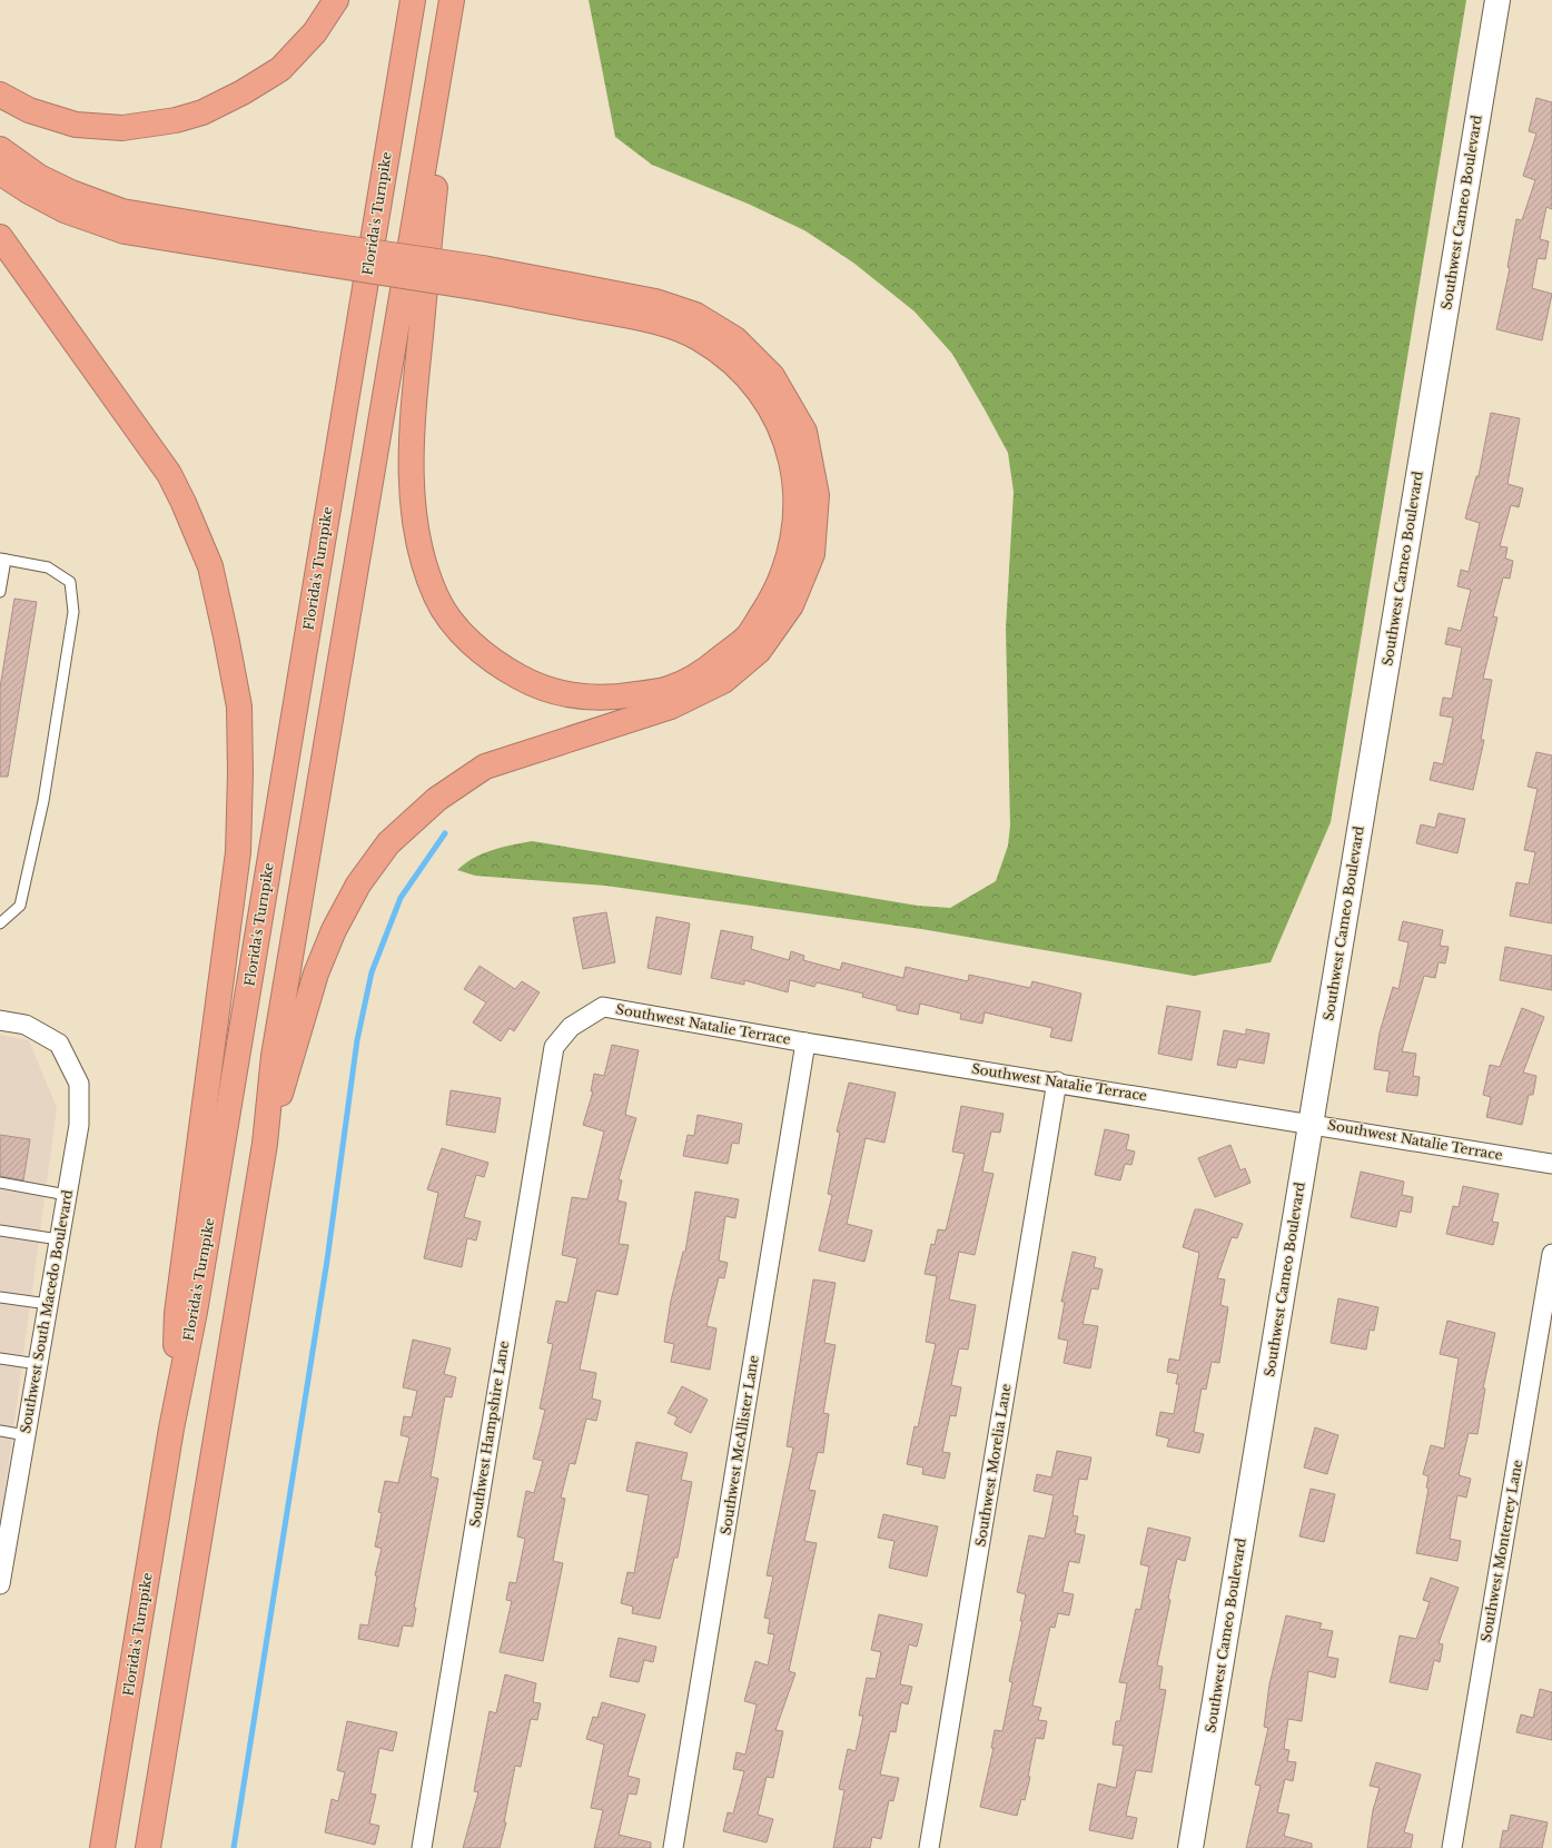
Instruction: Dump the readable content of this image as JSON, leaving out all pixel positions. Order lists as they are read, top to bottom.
{
  "streets": {
    "highway": ["Florida's Turnpike"],
    "street": [
      "Southwest Cameo Boulevard",
      "Southwest Natalie Terrace",
      "Southwest South Macedo Boulevard",
      "Southwest Hampshire Lane",
      "Southwest McAllister Lane",
      "Southwest Morelia Lane",
      "Southwest Monterrey Lane"
    ]
  },
  "crossings": [
    ["Southwest Cameo Boulevard", "Southwest Natalie Terrace"],
    ["Southwest Natalie Terrace", "Southwest Hampshire Lane"],
    ["Southwest Natalie Terrace", "Southwest McAllister Lane"],
    ["Southwest Natalie Terrace", "Southwest Morelia Lane"]
  ]
}
